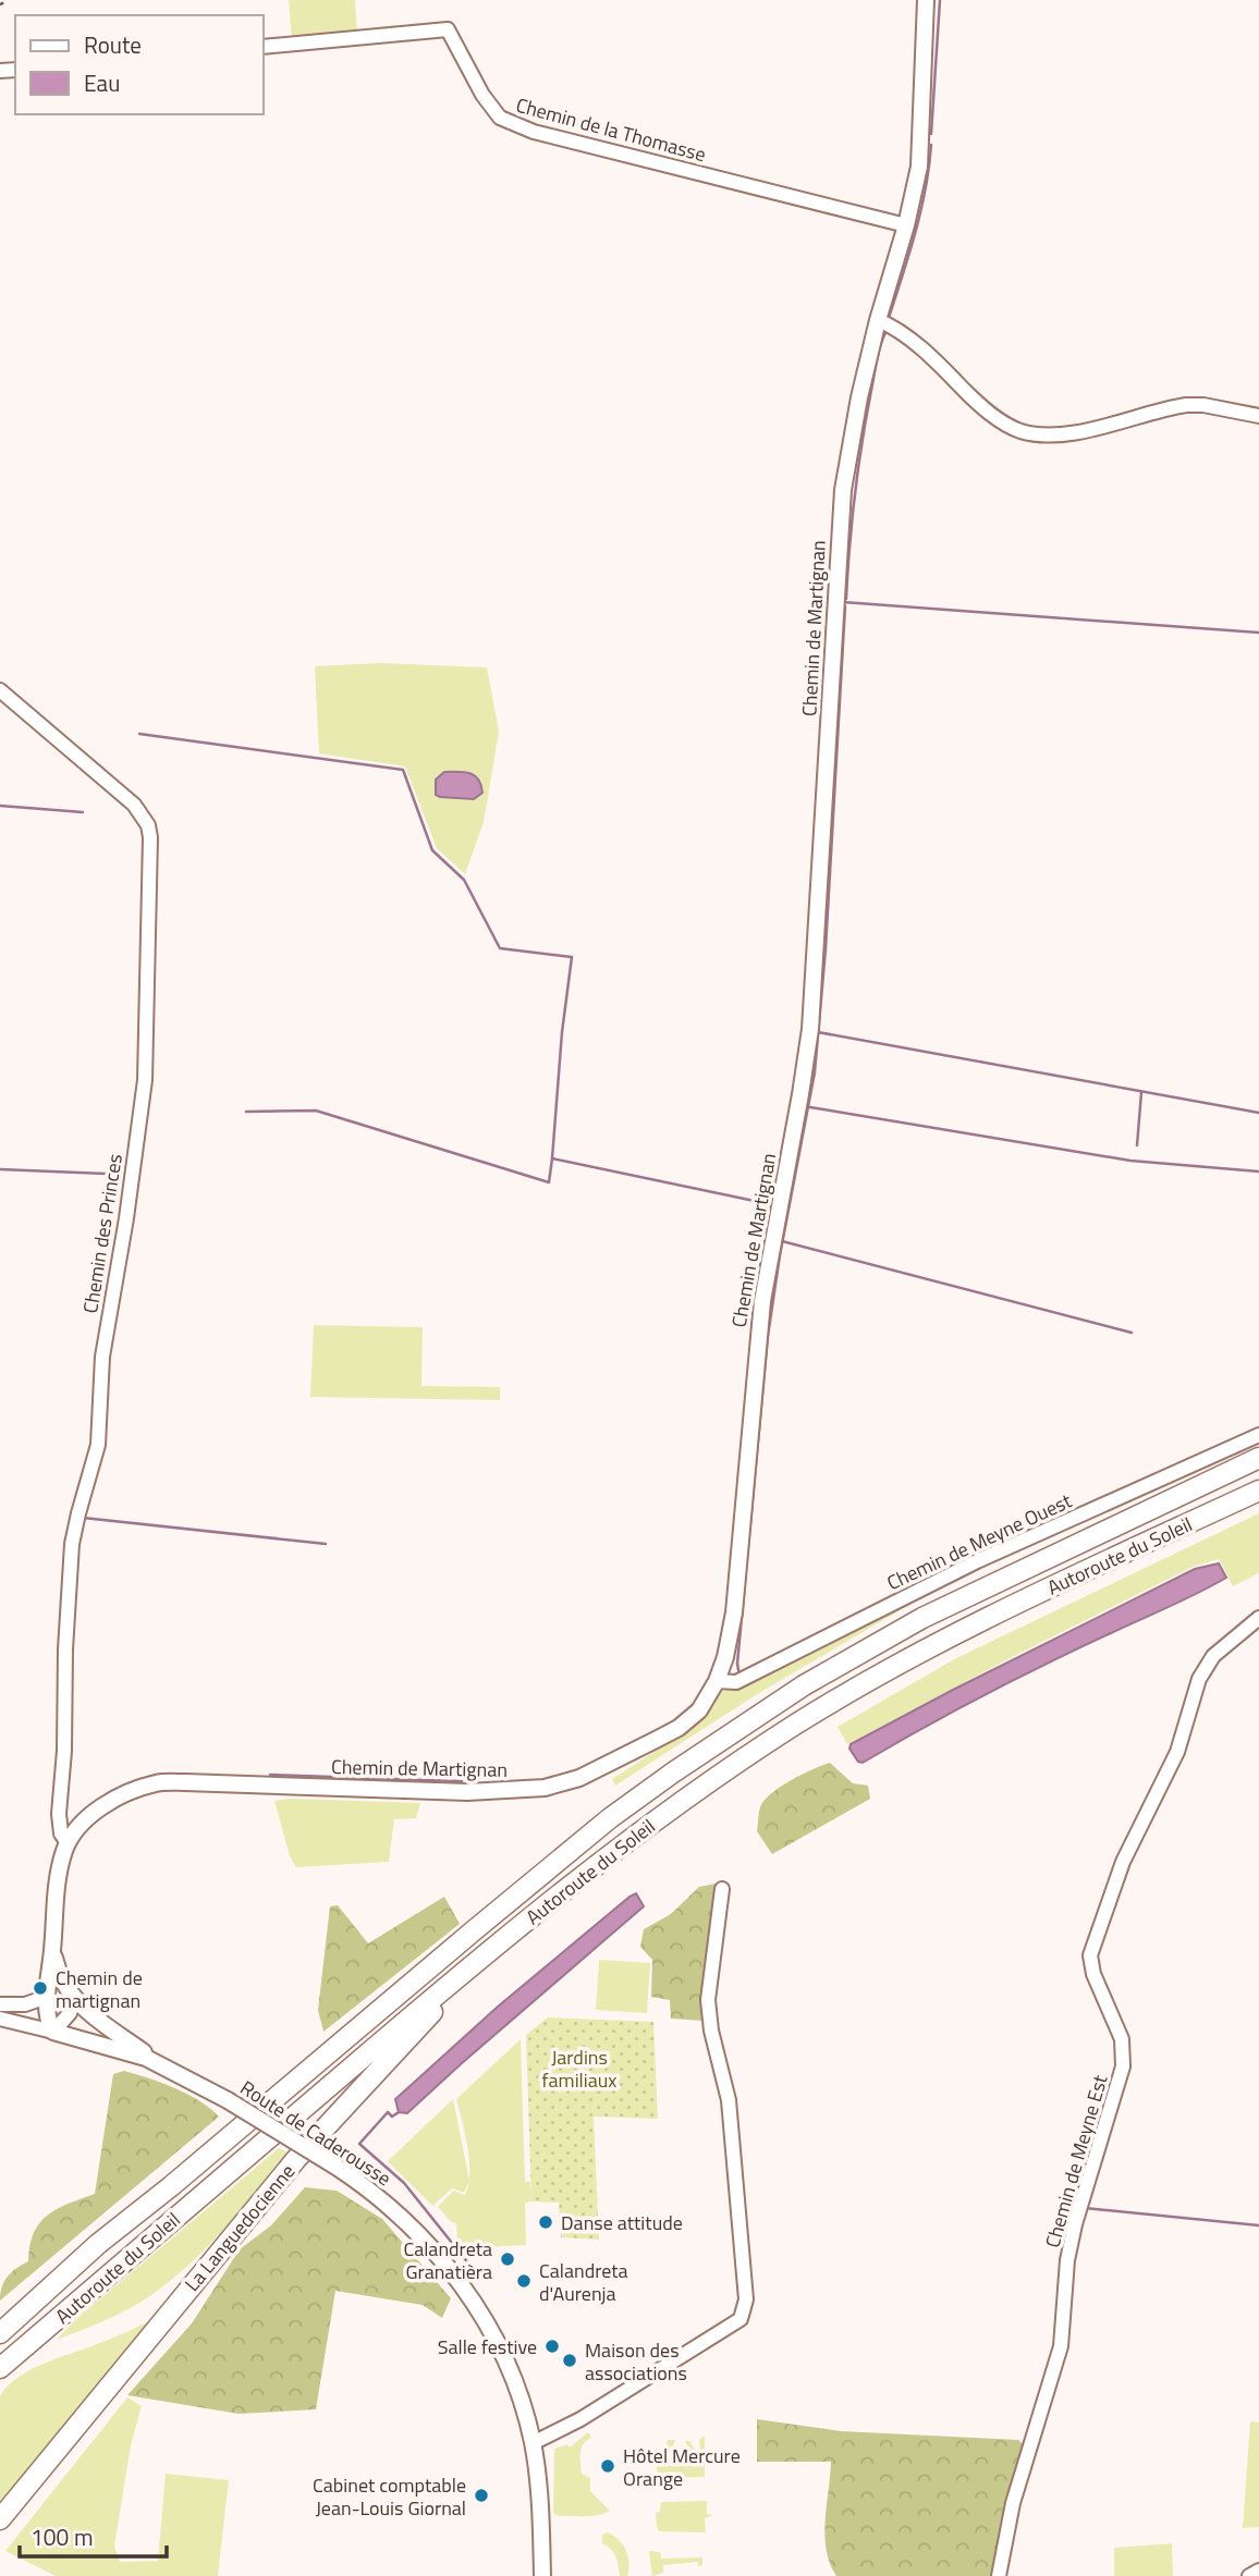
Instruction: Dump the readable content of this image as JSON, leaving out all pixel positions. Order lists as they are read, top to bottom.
{
  "streets": {
    "highway": ["Autoroute du Soleil", "La Languedocienne"],
    "main road": ["Chemin de Martignan", "Route de Caderousse"],
    "street": [
      "Chemin de la Thomasse",
      "Chemin des Princes",
      "Chemin de Meyne Ouest",
      "Chemin de Meyne Est"
    ]
  },
  "crossings": [
    ["Chemin de la Thomasse", "Chemin de Martignan"],
    ["Chemin de Martignan", "Chemin des Princes"],
    ["Chemin de Martignan", "Chemin de Meyne Ouest"],
    ["Chemin de Martignan", "Route de Caderousse"],
    ["Autoroute du Soleil", "La Languedocienne"]
  ],
  "parks": ["Jardins familiaux"],
  "places": [
    "Chemin de martignan",
    "Danse attitude",
    "Calandreta Granatièra",
    "Calandreta d'Aurenja",
    "Salle festive",
    "Maison des associations",
    "Hôtel Mercure Orange",
    "Cabinet comptable Jean-Louis Giornal"
  ],
  "legend": ["Route", "Eau"],
  "scale_bar": "100 m"
}
